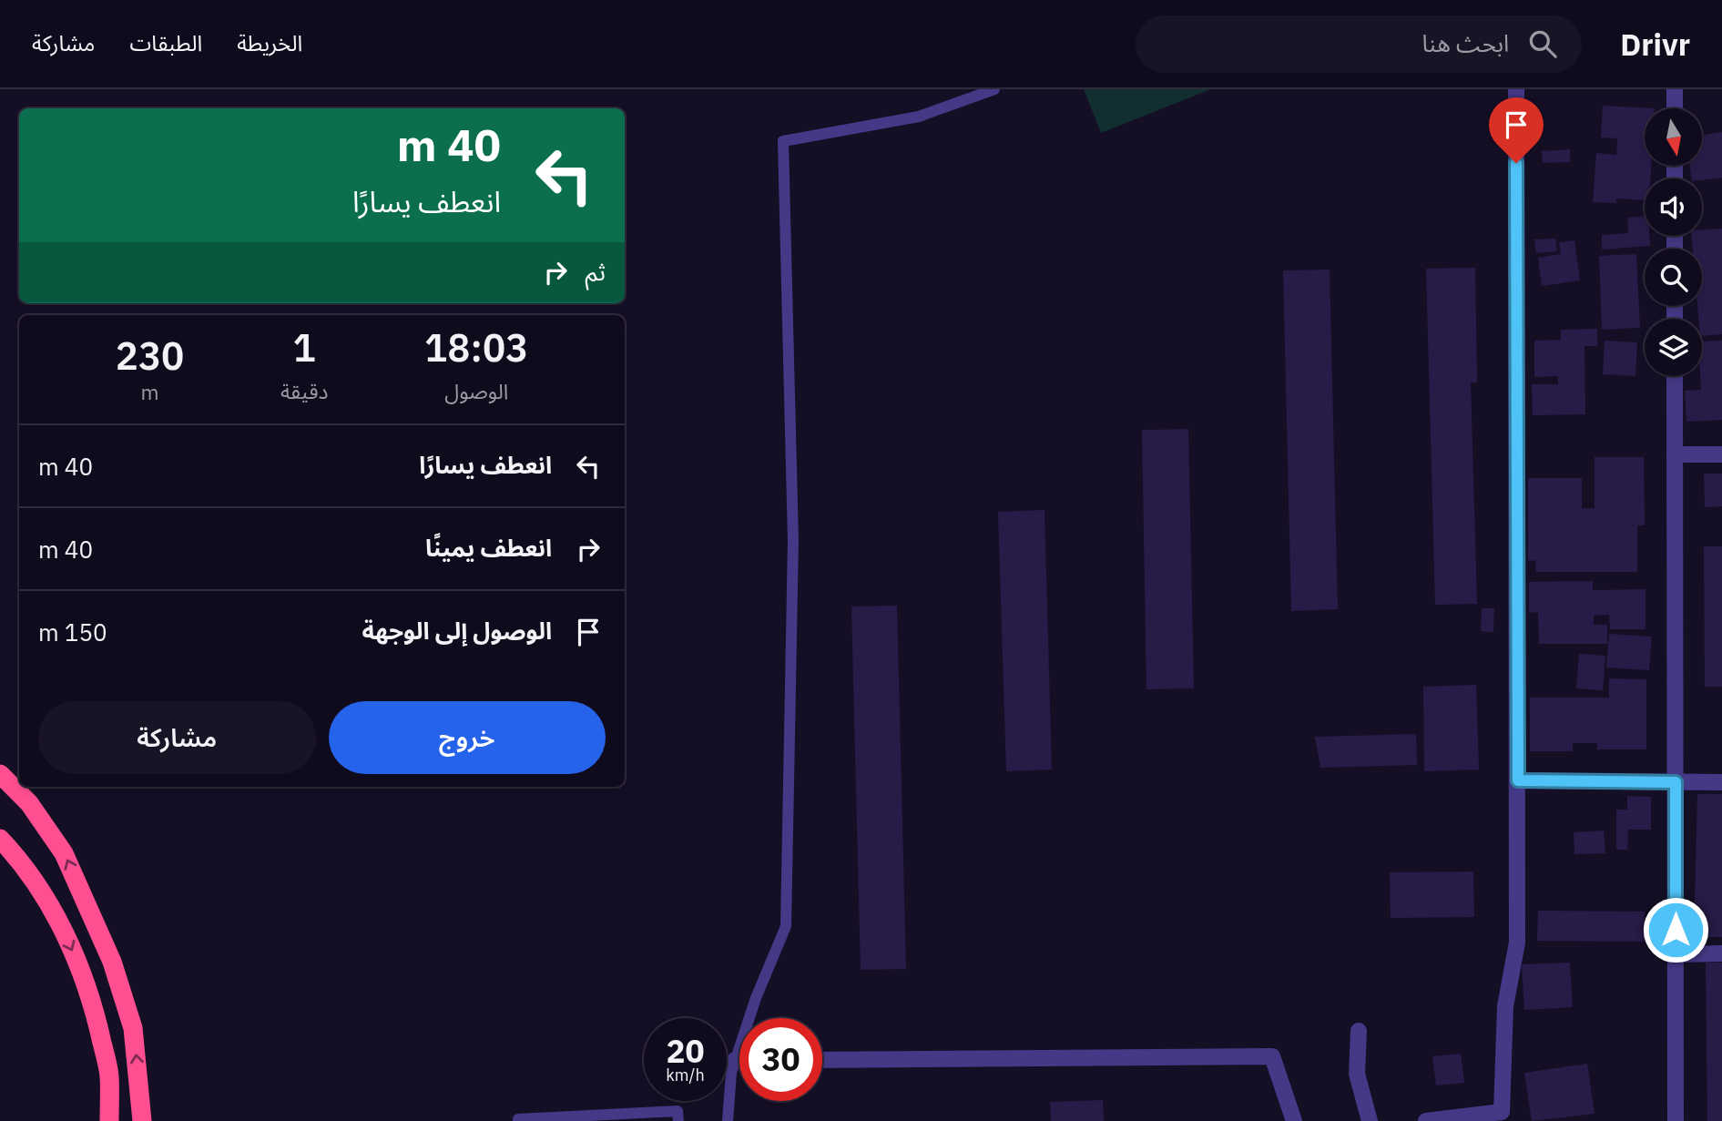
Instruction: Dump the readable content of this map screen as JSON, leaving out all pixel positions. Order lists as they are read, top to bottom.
{
  "north": "bottom",
  "page": {
    "header": "Drivr",
    "search": "ابحث هنا",
    "nav": ["الخريطة", "الطبقات", "مشاركة"],
    "turn": ["40 m", "انعطف يسارًا"],
    "then": "ثم",
    "eta": [
      "18:03",
      "الوصول",
      "1",
      "دقيقة",
      "230",
      "m"
    ],
    "list": [
      {
        "name": "انعطف يسارًا",
        "value": "40 m"
      },
      {
        "name": "انعطف يمينًا",
        "value": "40 m"
      },
      {
        "name": "الوصول إلى الوجهة",
        "value": "150 m"
      }
    ],
    "buttons": ["خروج", "مشاركة"],
    "speed": "20 km/h",
    "limit": "30"
  }
}
